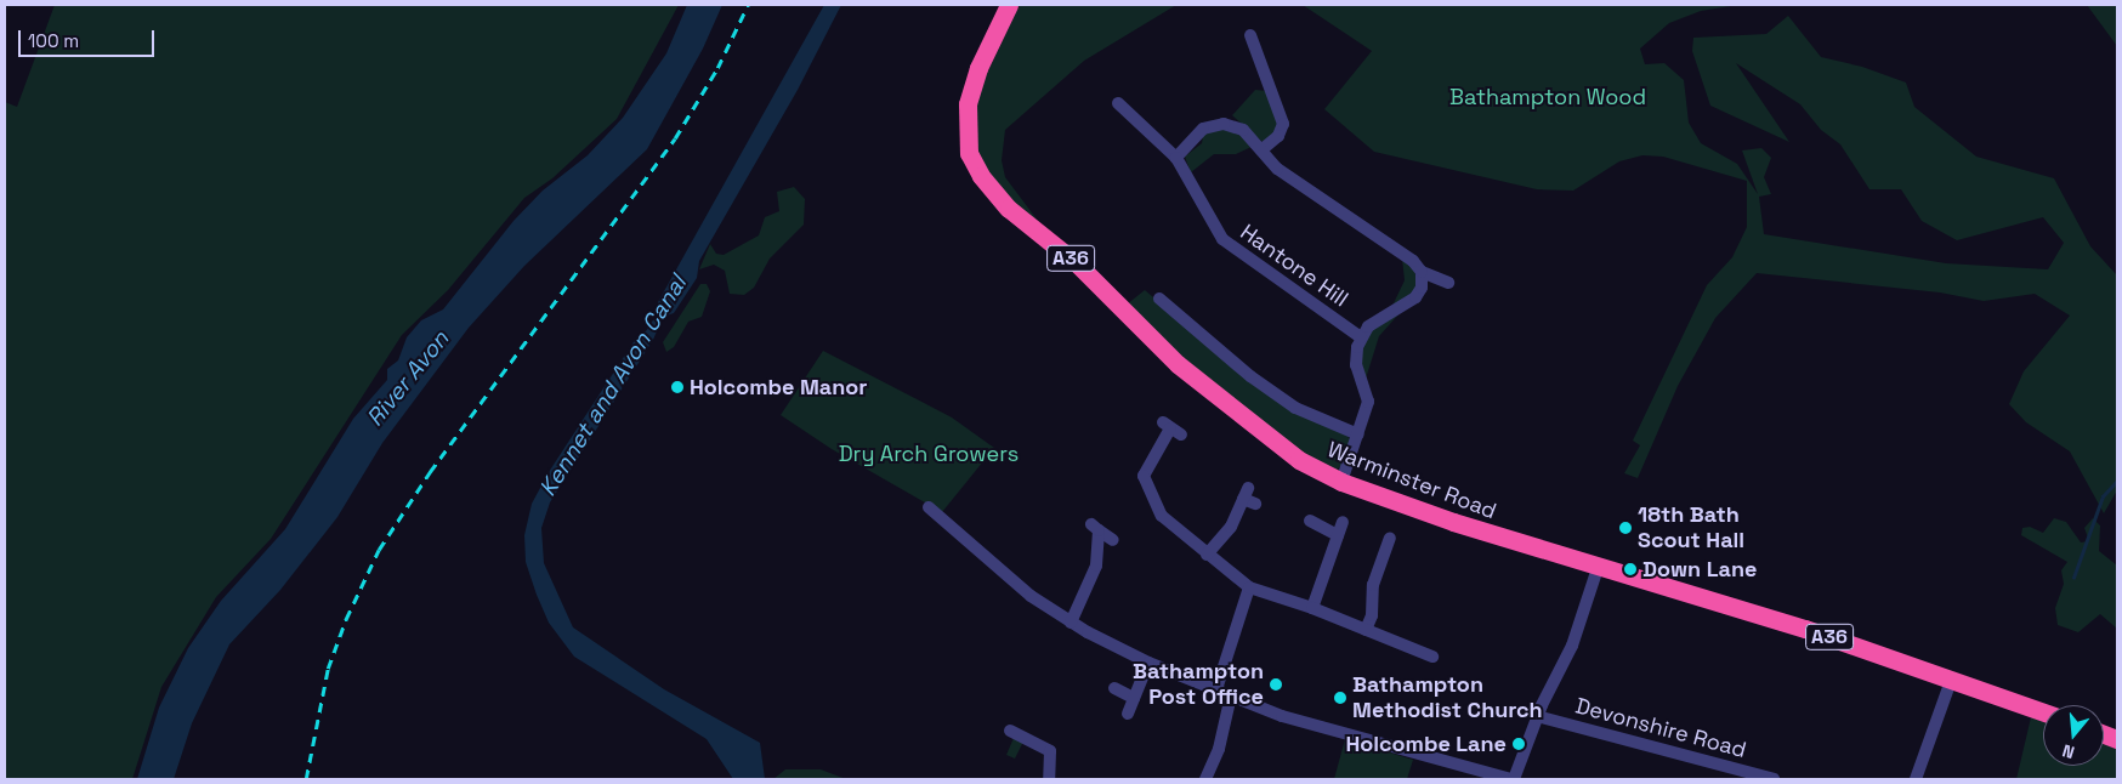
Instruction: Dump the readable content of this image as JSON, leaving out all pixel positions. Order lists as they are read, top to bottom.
{
  "streets": {
    "highway": ["A36", "Warminster Road"],
    "street": ["Hantone Hill", "Devonshire Road"]
  },
  "water": ["River Avon", "Kennet and Avon Canal"],
  "parks": ["Bathampton Wood", "Dry Arch Growers"],
  "places": [
    "Holcombe Manor",
    "18th Bath Scout Hall",
    "Down Lane",
    "Bathampton Post Office",
    "Bathampton Methodist Church",
    "Holcombe Lane"
  ],
  "scale_bar": "100 m",
  "north": "bottom"
}
